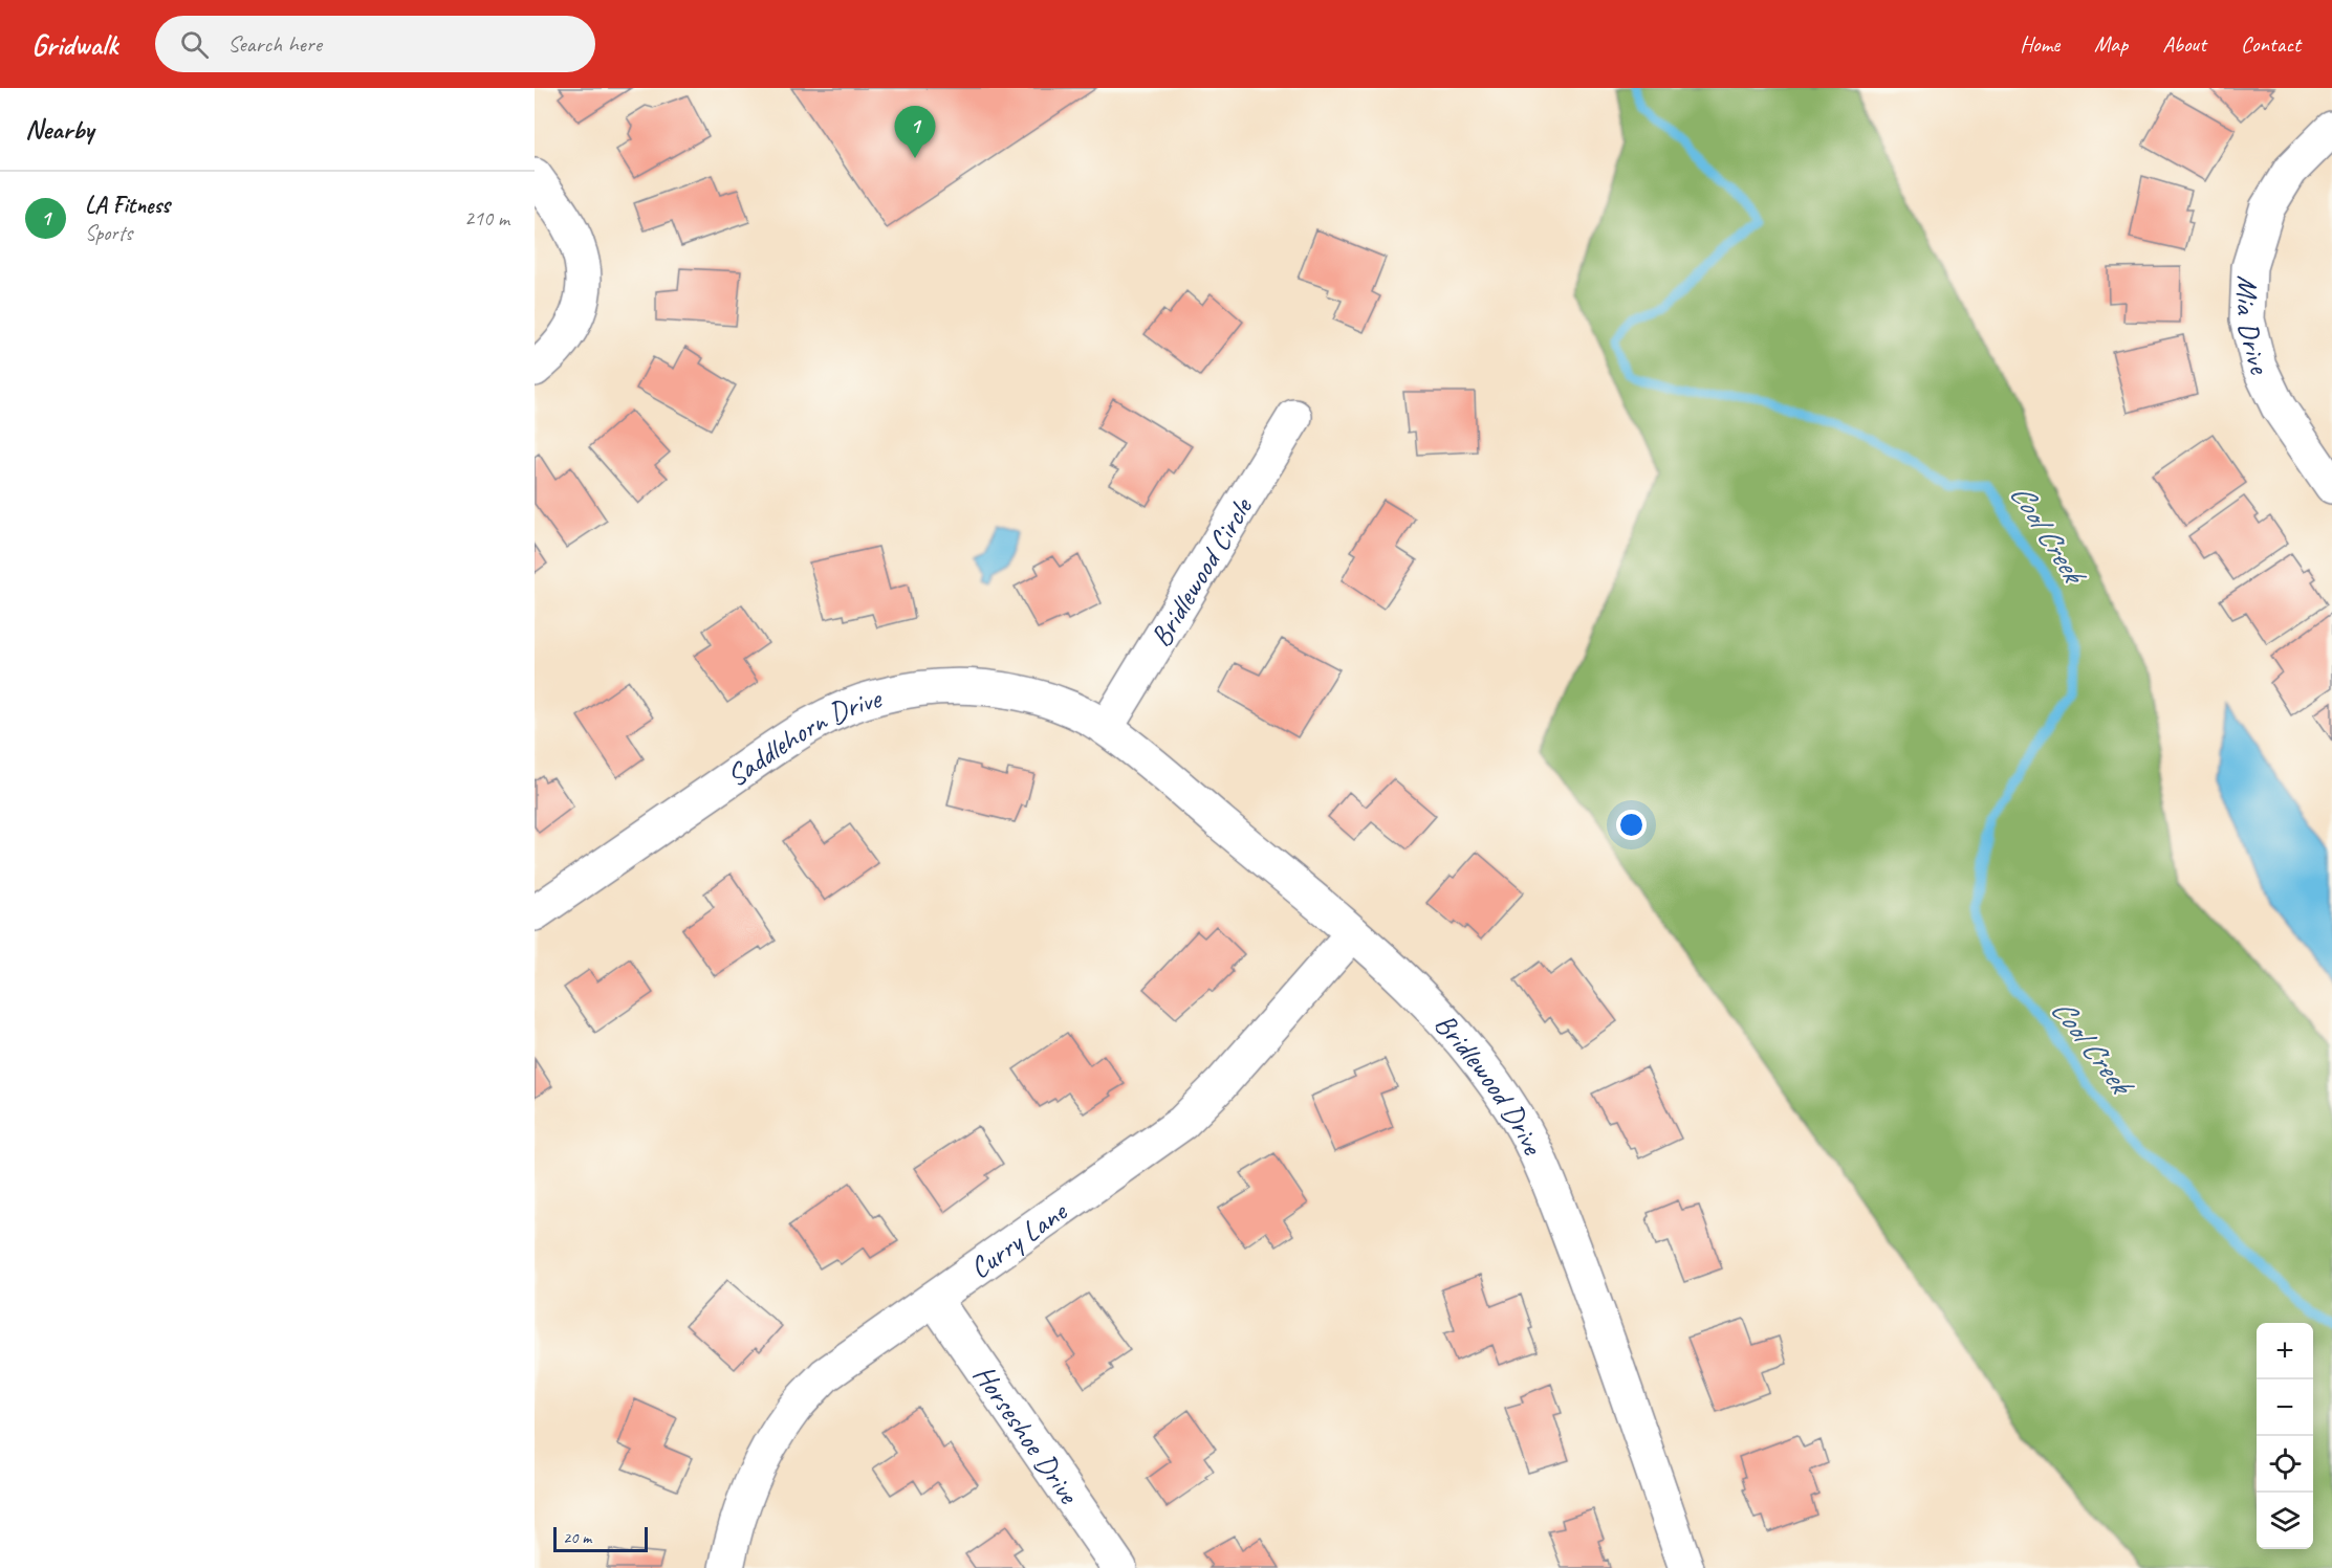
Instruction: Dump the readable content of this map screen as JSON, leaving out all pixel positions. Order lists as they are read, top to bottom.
{
  "streets": {
    "street": [
      "Mia Drive",
      "Bridlewood Circle",
      "Saddlehorn Drive",
      "Bridlewood Drive",
      "Curry Lane",
      "Horseshoe Drive"
    ]
  },
  "crossings": [
    ["Bridlewood Circle", "Saddlehorn Drive"],
    ["Bridlewood Circle", "Bridlewood Drive"],
    ["Saddlehorn Drive", "Bridlewood Drive"],
    ["Bridlewood Drive", "Curry Lane"],
    ["Curry Lane", "Horseshoe Drive"]
  ],
  "water": ["Cool Creek"],
  "scale_bar": "20 m",
  "page": {
    "header": "Gridwalk",
    "search": "Search here",
    "nav": [
      "Home",
      "Map",
      "About",
      "Contact"
    ],
    "heading": "Nearby",
    "pins": "1",
    "list": [
      {
        "mark": "1",
        "name": "LA Fitness",
        "note": "Sports",
        "value": "210 m"
      }
    ],
    "map_buttons": ["+", "−"],
    "scale": "20 m"
  }
}
